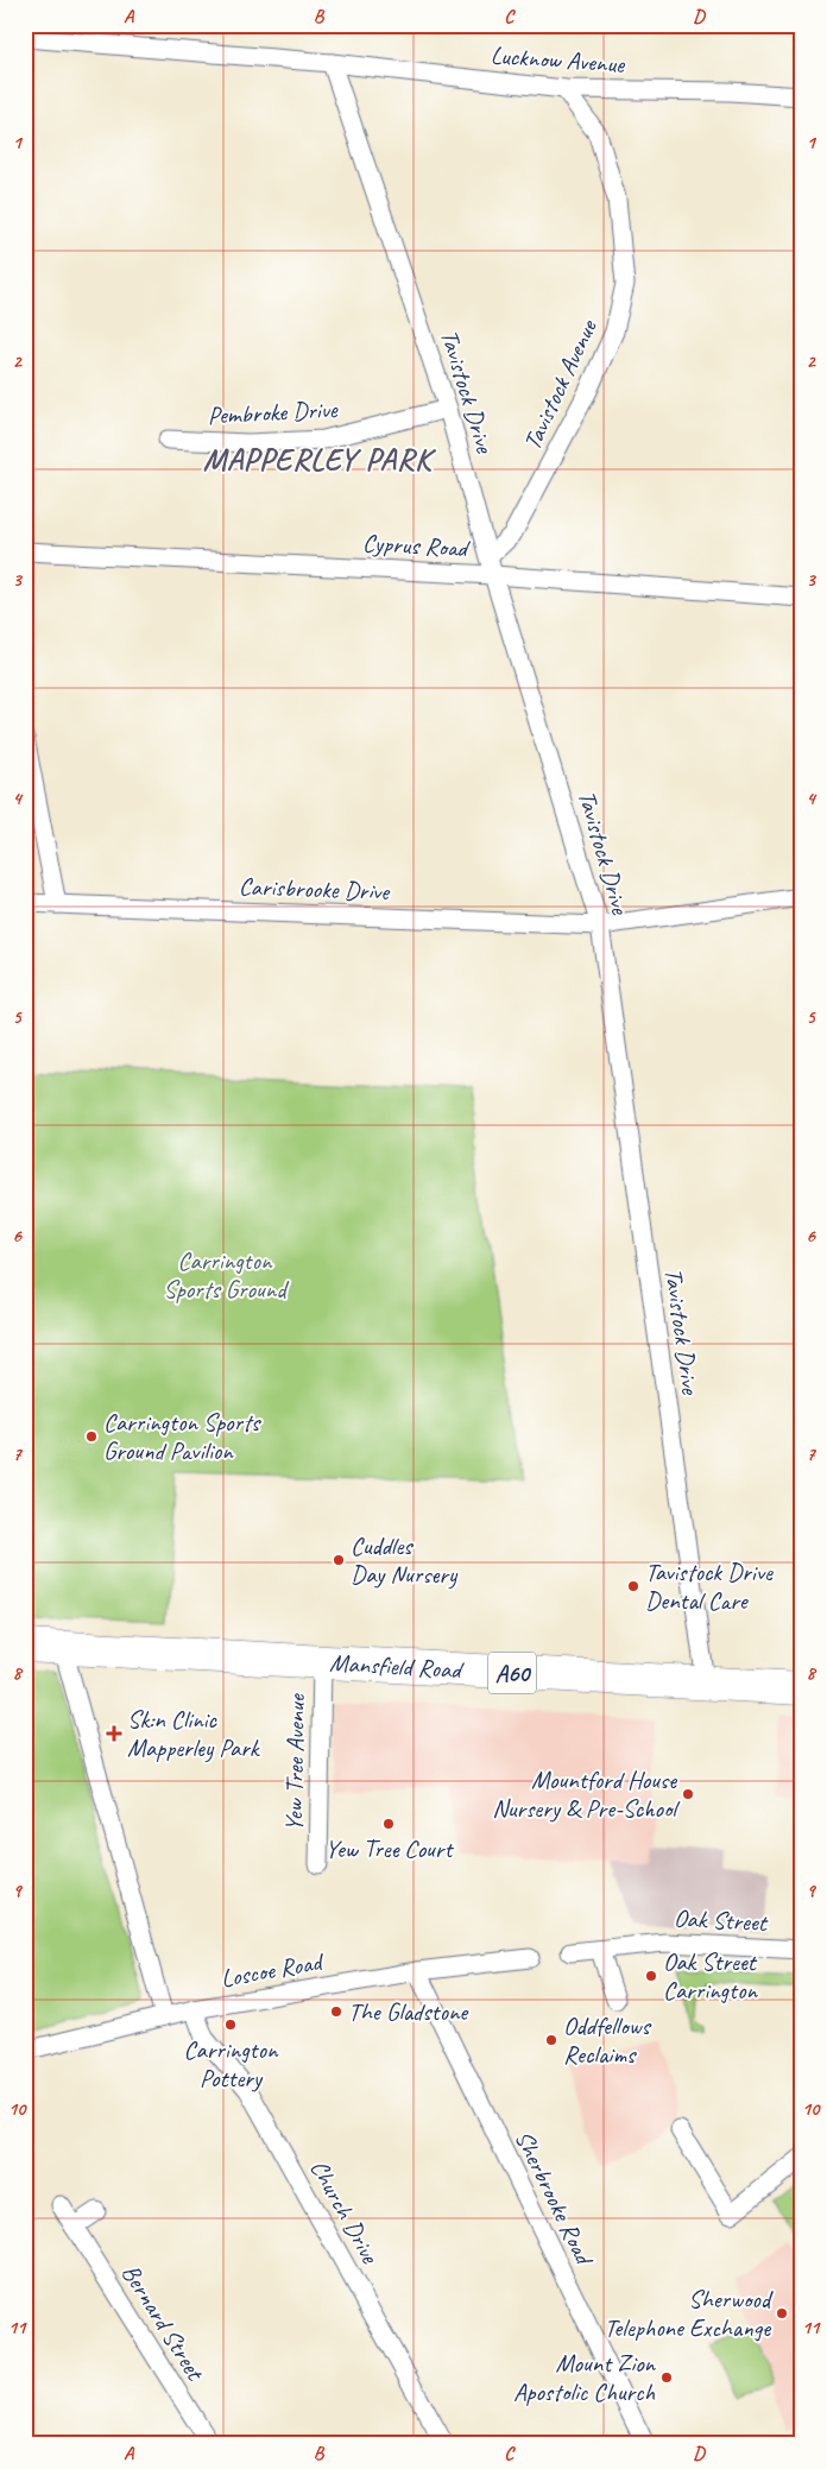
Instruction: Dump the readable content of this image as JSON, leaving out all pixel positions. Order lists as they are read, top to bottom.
{
  "streets": {
    "highway": ["Mansfield Road", "A60"],
    "street": [
      "Lucknow Avenue",
      "Tavistock Avenue",
      "Tavistock Drive",
      "Pembroke Drive",
      "Cyprus Road",
      "Carisbrooke Drive",
      "Yew Tree Avenue",
      "Oak Street",
      "Loscoe Road",
      "Sherbrooke Road",
      "Church Drive",
      "Bernard Street"
    ]
  },
  "crossings": [
    ["Lucknow Avenue", "Tavistock Avenue"],
    ["Lucknow Avenue", "Tavistock Drive"],
    ["Tavistock Avenue", "Tavistock Drive"],
    ["Tavistock Drive", "Pembroke Drive"],
    ["Tavistock Drive", "Cyprus Road"],
    ["Tavistock Drive", "Carisbrooke Drive"],
    ["Tavistock Drive", "Mansfield Road"],
    ["Mansfield Road", "Yew Tree Avenue"],
    ["Loscoe Road", "Sherbrooke Road"],
    ["Loscoe Road", "Church Drive"]
  ],
  "districts": ["MAPPERLEY PARK"],
  "parks": ["Carrington Sports Ground"],
  "places": {
    "other": [
      "Carrington Sports Ground Pavilion",
      "Cuddles Day Nursery",
      "Tavistock Drive Dental Care",
      "Mountford House Nursery & Pre-School",
      "Yew Tree Court",
      "Oak Street Carrington",
      "The Gladstone",
      "Carrington Pottery",
      "Oddfellows Reclaims",
      "Sherwood Telephone Exchange",
      "Mount Zion Apostolic Church"
    ],
    "health": ["Sk:n Clinic Mapperley Park"]
  },
  "grid": {
    "columns": [
      "A",
      "B",
      "C",
      "D"
    ],
    "rows": [
      "1",
      "2",
      "3",
      "4",
      "5",
      "6",
      "7",
      "8",
      "9",
      "10",
      "11"
    ]
  }
}
